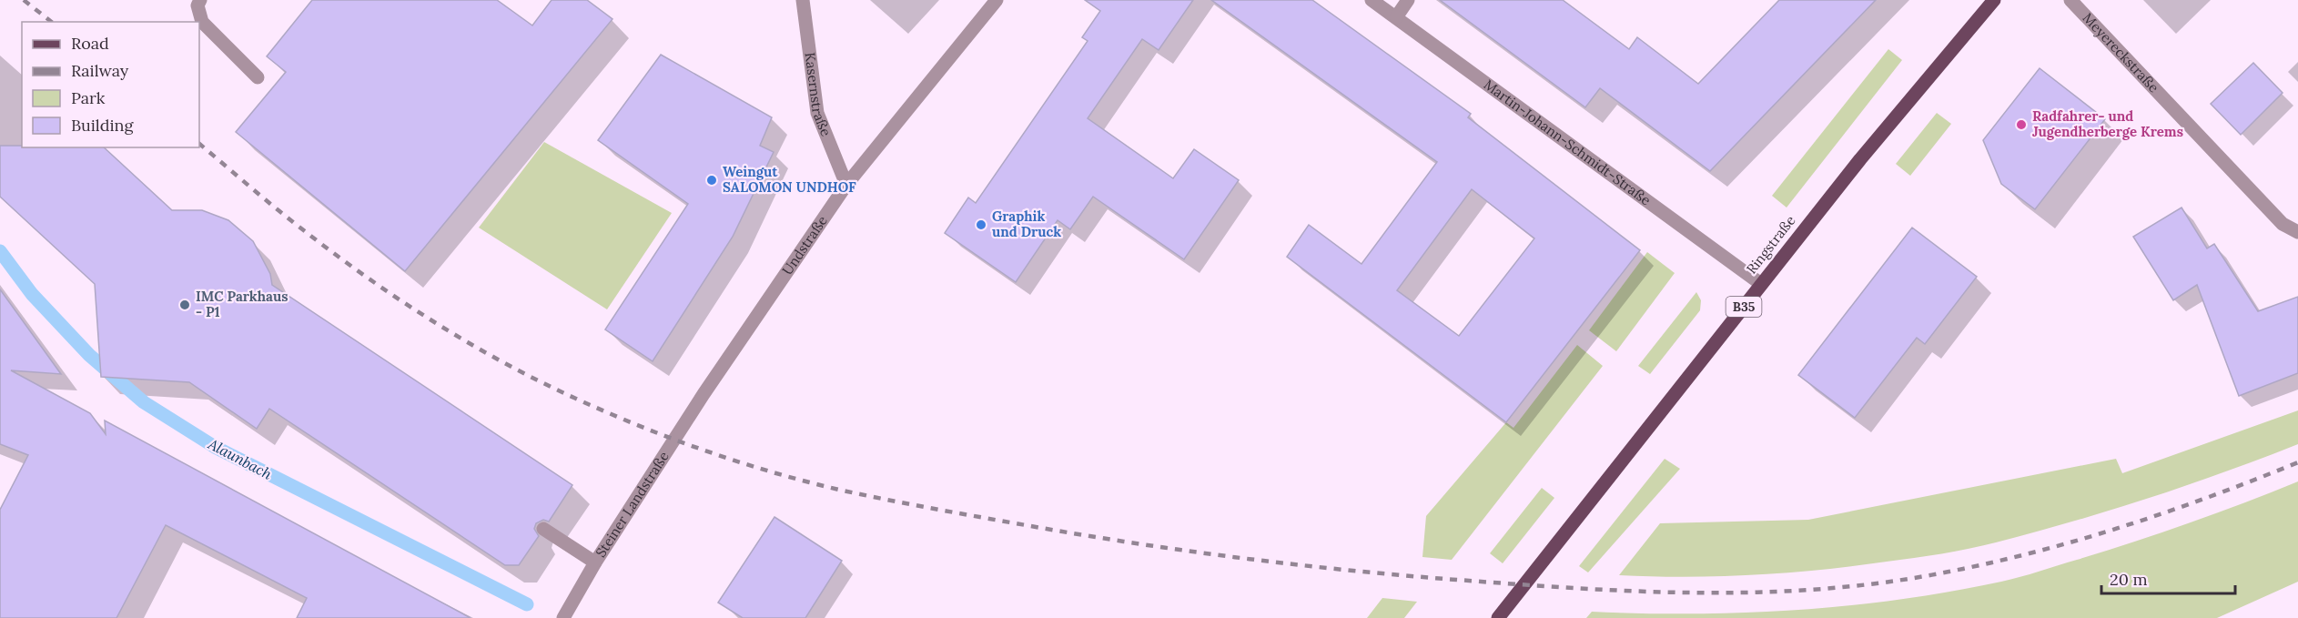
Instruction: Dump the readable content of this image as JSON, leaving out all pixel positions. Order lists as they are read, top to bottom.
{
  "streets": {
    "main road": ["Ringstraße", "B35"],
    "street": [
      "Meyereckstraße",
      "Kasernstraße",
      "Martin-Johann-Schmidt-Straße",
      "Undstraße",
      "Steiner Landstraße"
    ]
  },
  "crossings": [
    ["Kasernstraße", "Undstraße"],
    ["Martin-Johann-Schmidt-Straße", "Ringstraße"],
    ["Undstraße", "Steiner Landstraße"]
  ],
  "water": ["Alaunbach"],
  "places": [
    "Radfahrer- und Jugendherberge Krems",
    "Weingut SALOMON UNDHOF",
    "Graphik und Druck",
    "IMC Parkhaus - P1"
  ],
  "legend": [
    "Road",
    "Railway",
    "Park",
    "Building"
  ],
  "scale_bar": "20 m"
}
